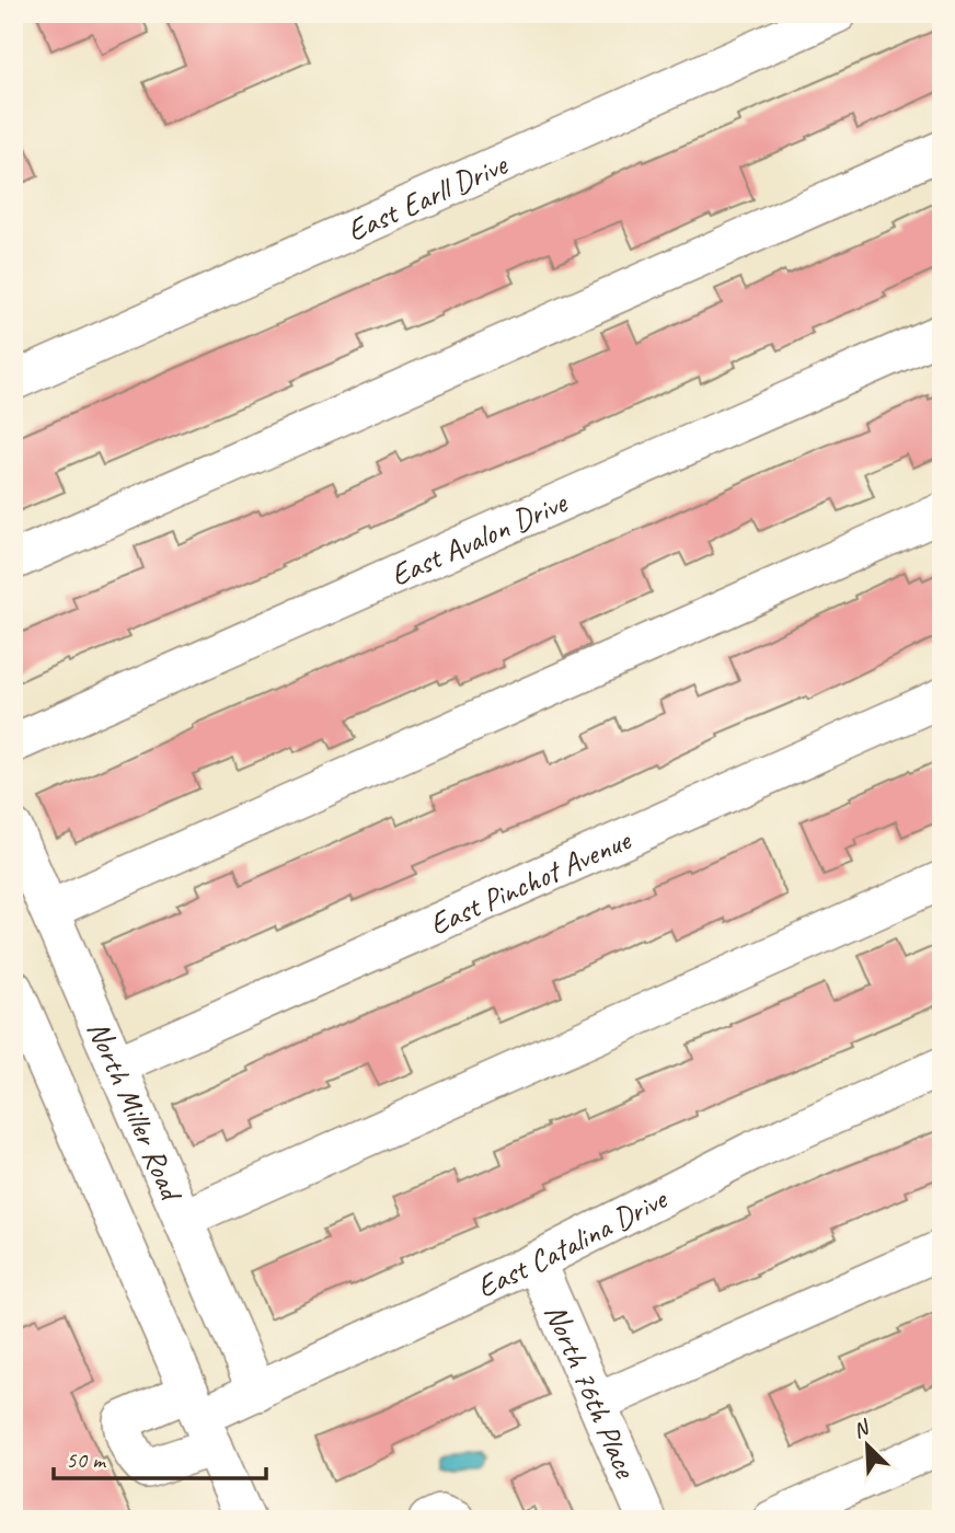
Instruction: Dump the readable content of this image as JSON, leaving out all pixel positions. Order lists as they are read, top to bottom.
{
  "streets": {
    "street": [
      "East Earll Drive",
      "East Avalon Drive",
      "East Pinchot Avenue",
      "North Miller Road",
      "East Catalina Drive",
      "North 76th Place"
    ]
  },
  "crossings": [
    ["East Pinchot Avenue", "North Miller Road"],
    ["North Miller Road", "East Catalina Drive"],
    ["East Catalina Drive", "North 76th Place"]
  ],
  "scale_bar": "50 m",
  "north": "top left"
}
